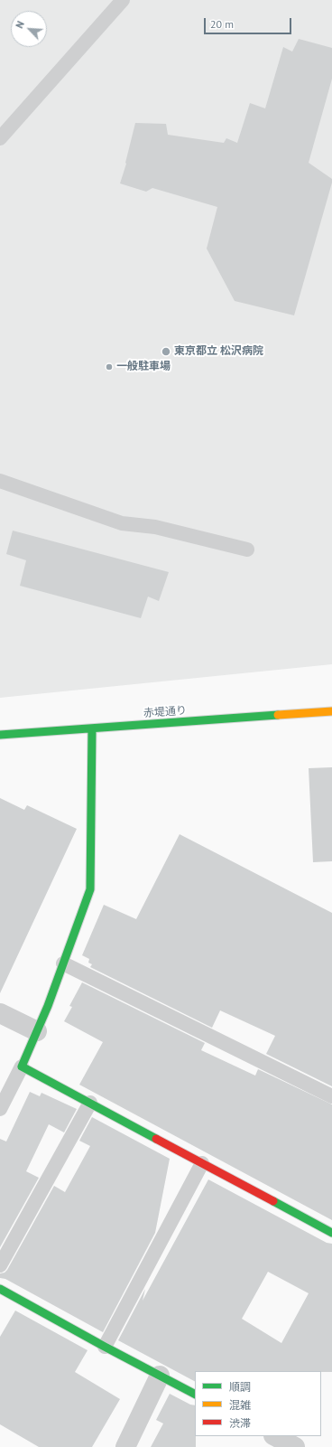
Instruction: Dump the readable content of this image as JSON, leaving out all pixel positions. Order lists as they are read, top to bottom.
{
  "streets": {
    "street": ["赤堤通り"]
  },
  "places": ["東京都立 松沢病院", "一般駐車場"],
  "legend": ["順調", "混雑", "渋滞"],
  "scale_bar": "20 m",
  "north": "top left"
}
